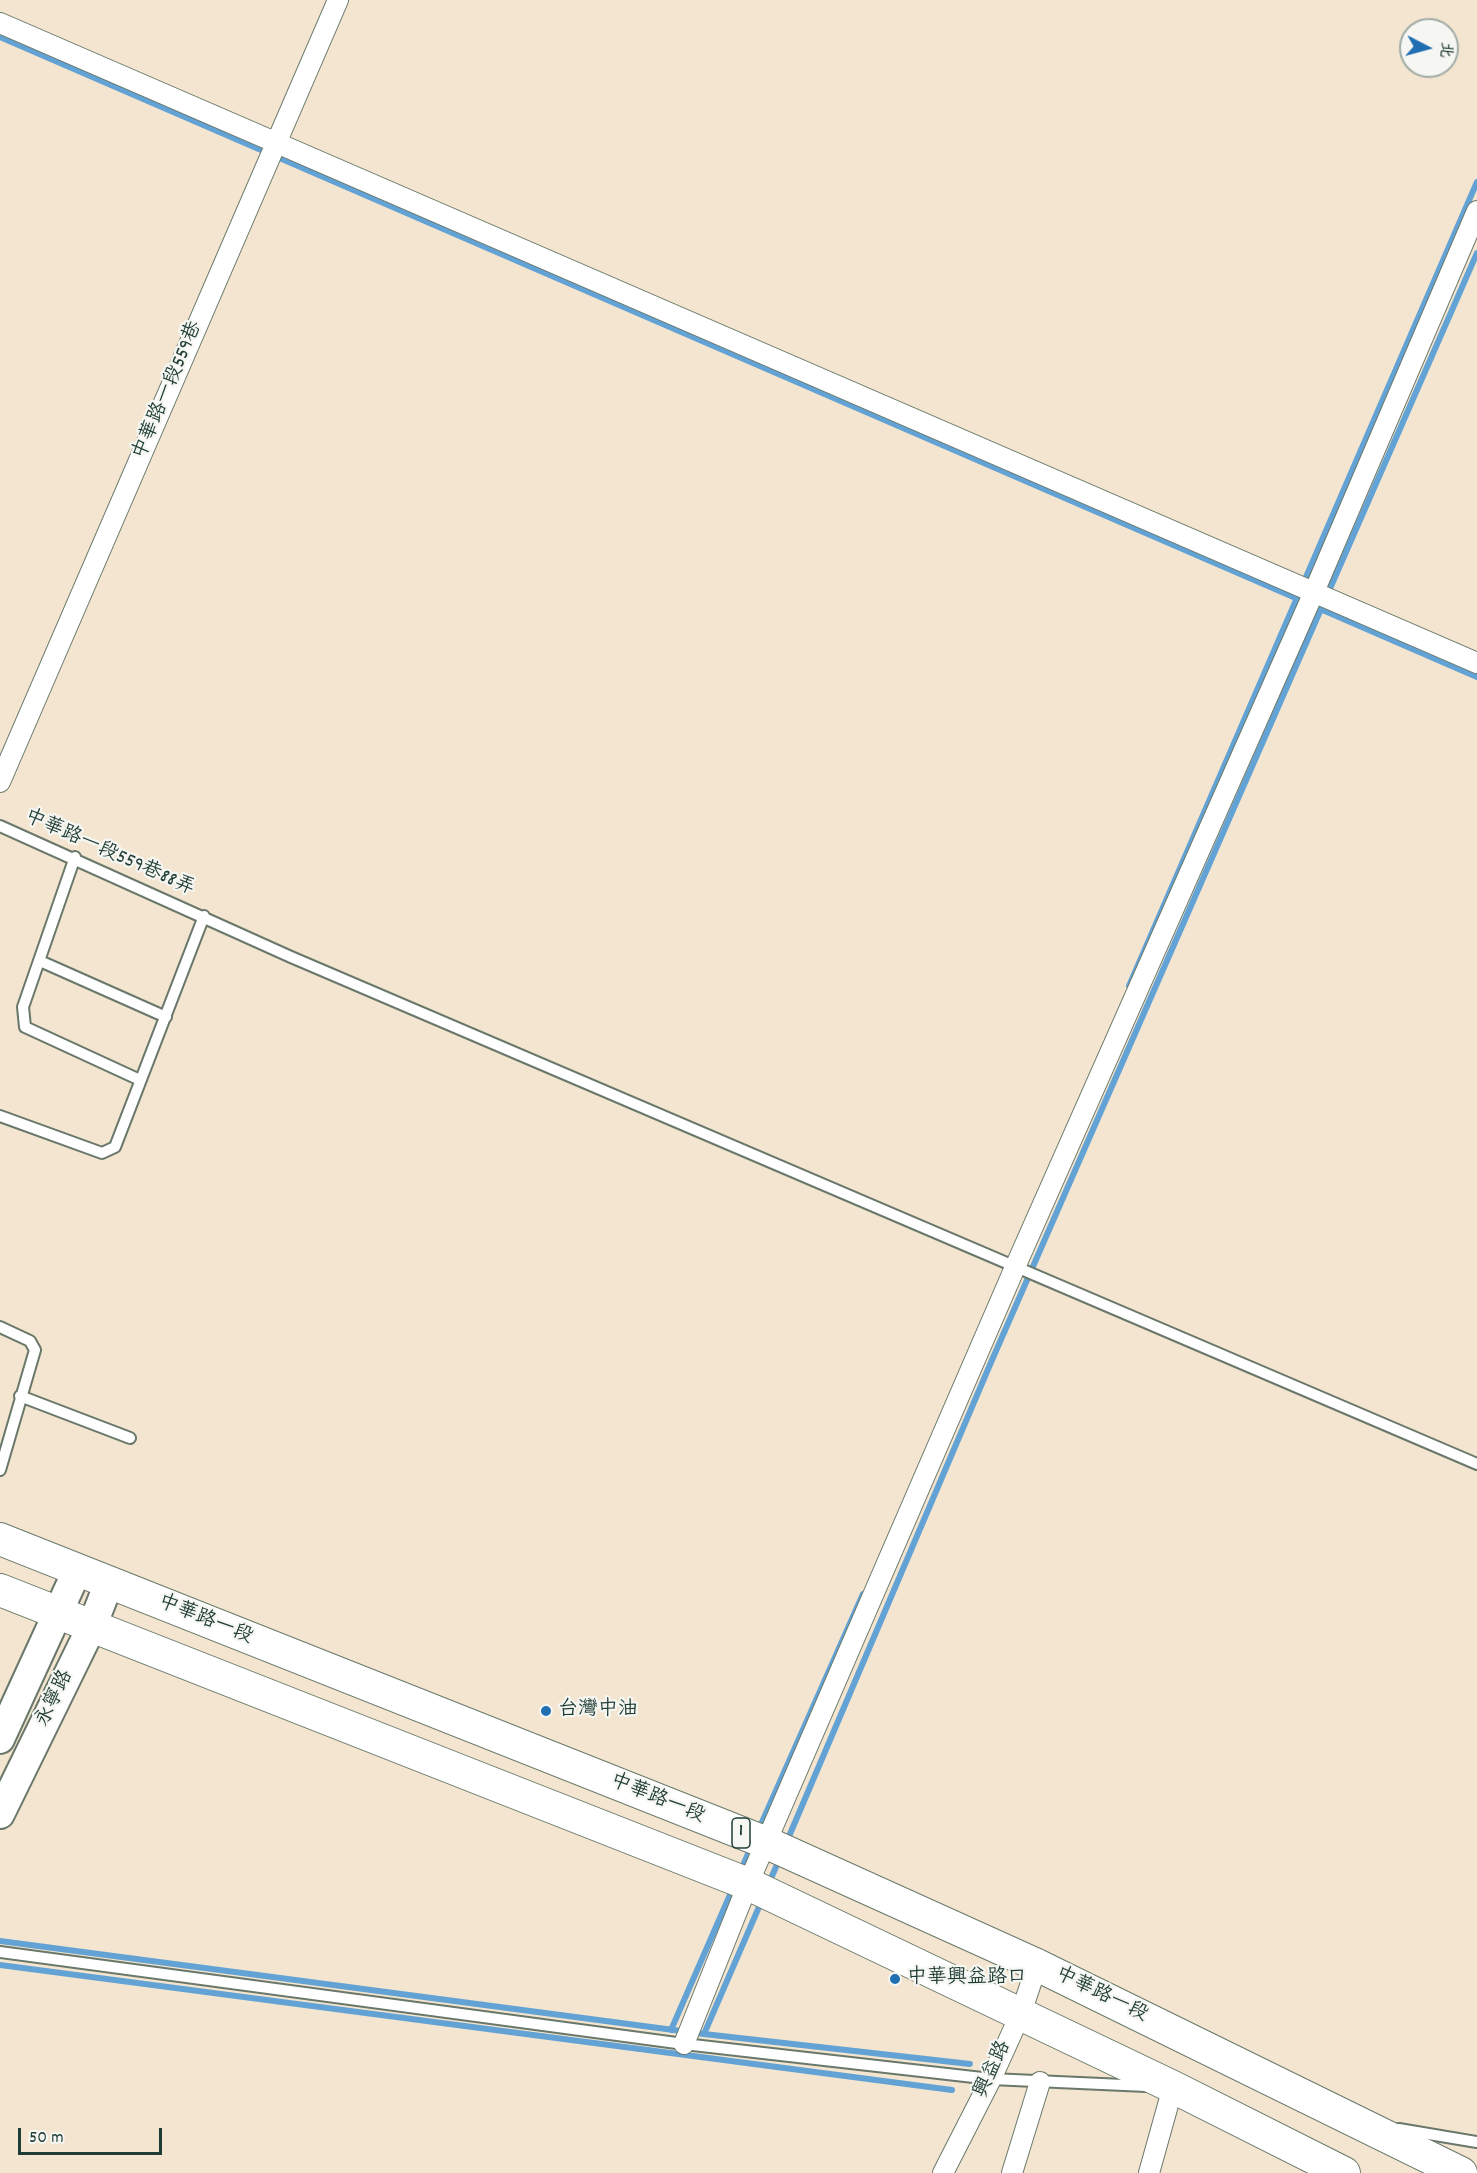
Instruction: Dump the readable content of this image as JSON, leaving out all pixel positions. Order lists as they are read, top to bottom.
{
  "streets": {
    "main road": ["中華路一段", "1"],
    "street": ["中華路一段559巷", "永寧路", "興益路"],
    "lane": ["中華路一段559巷88弄"]
  },
  "crossings": [
    ["中華路一段", "永寧路"],
    ["中華路一段", "興益路"],
    ["永寧路", "1"],
    ["1", "興益路"]
  ],
  "places": ["台灣中油", "中華興益路口"],
  "scale_bar": "50 m",
  "north": "right"
}
